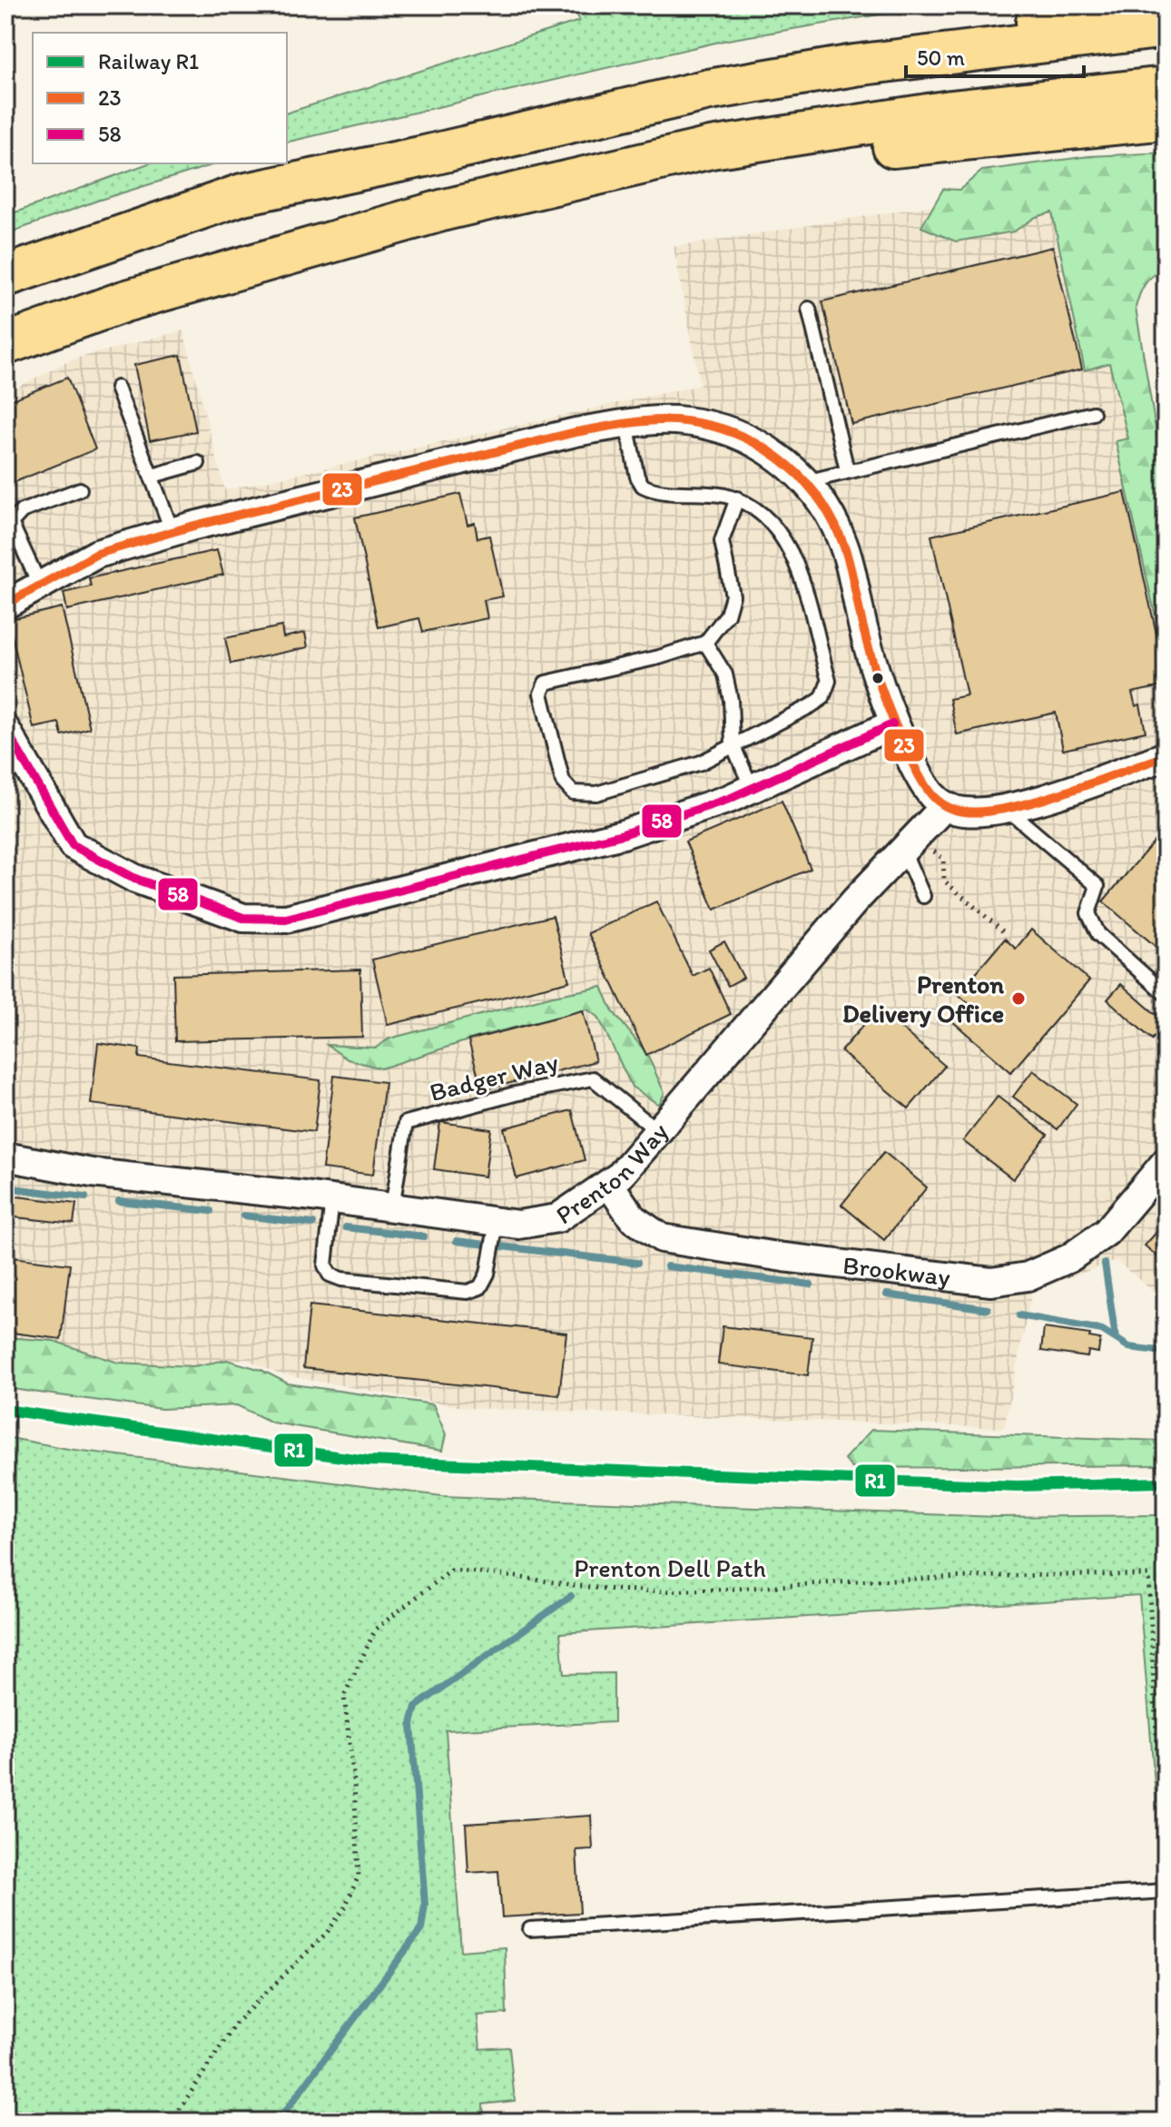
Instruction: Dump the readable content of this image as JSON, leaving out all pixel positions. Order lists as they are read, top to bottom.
{
  "streets": {
    "street": ["Prenton Way", "Brookway"],
    "lane": ["Badger Way"],
    "path": ["Prenton Dell Path"]
  },
  "crossings": [
    ["Badger Way", "Prenton Way"],
    ["Prenton Way", "Brookway"]
  ],
  "places": ["Prenton Delivery Office"],
  "lines": ["transit line 23", "transit line 58", "rail line R1"],
  "legend": ["Railway R1", "23", "58"],
  "scale_bar": "50 m"
}
